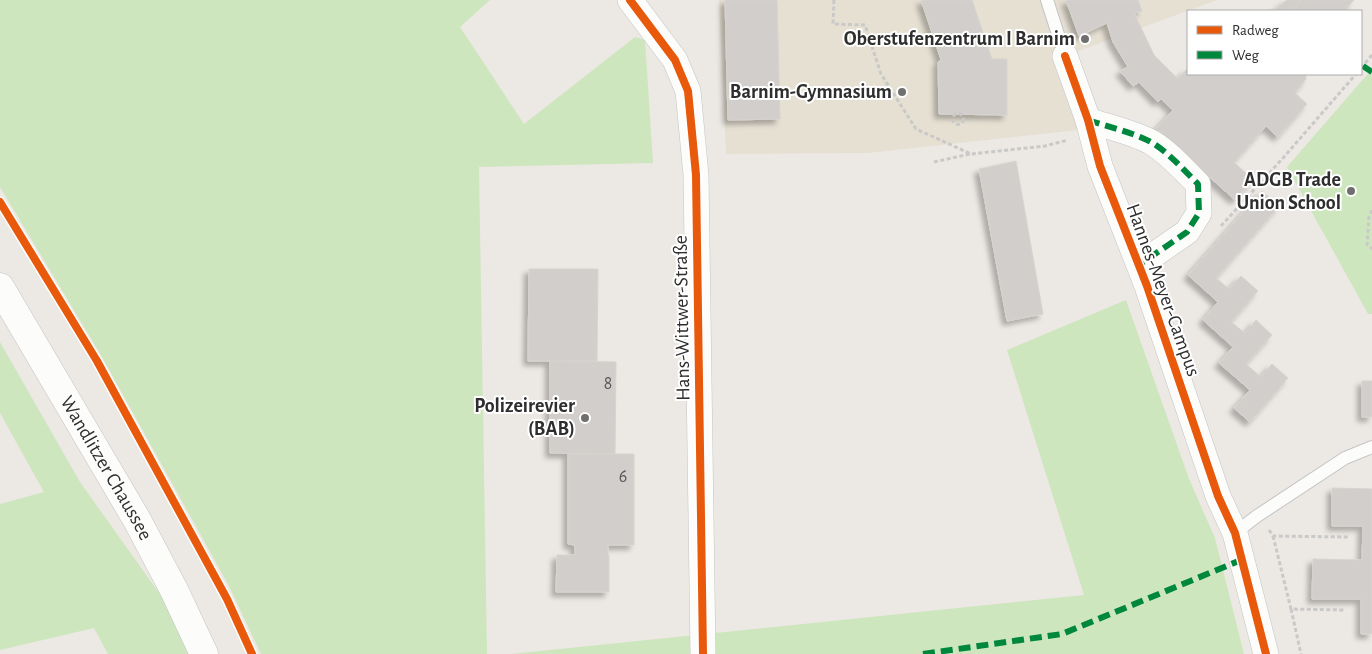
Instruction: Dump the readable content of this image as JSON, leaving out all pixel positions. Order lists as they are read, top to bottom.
{
  "streets": {
    "main road": ["Wandlitzer Chaussee"],
    "street": ["Hannes-Meyer-Campus", "Hans-Wittwer-Straße"]
  },
  "places": [
    "Oberstufenzentrum I Barnim",
    "Barnim-Gymnasium",
    "ADGB Trade Union School",
    "Polizeirevier (BAB)"
  ],
  "house_numbers": ["8", "6"],
  "legend": ["Radweg", "Weg"]
}
